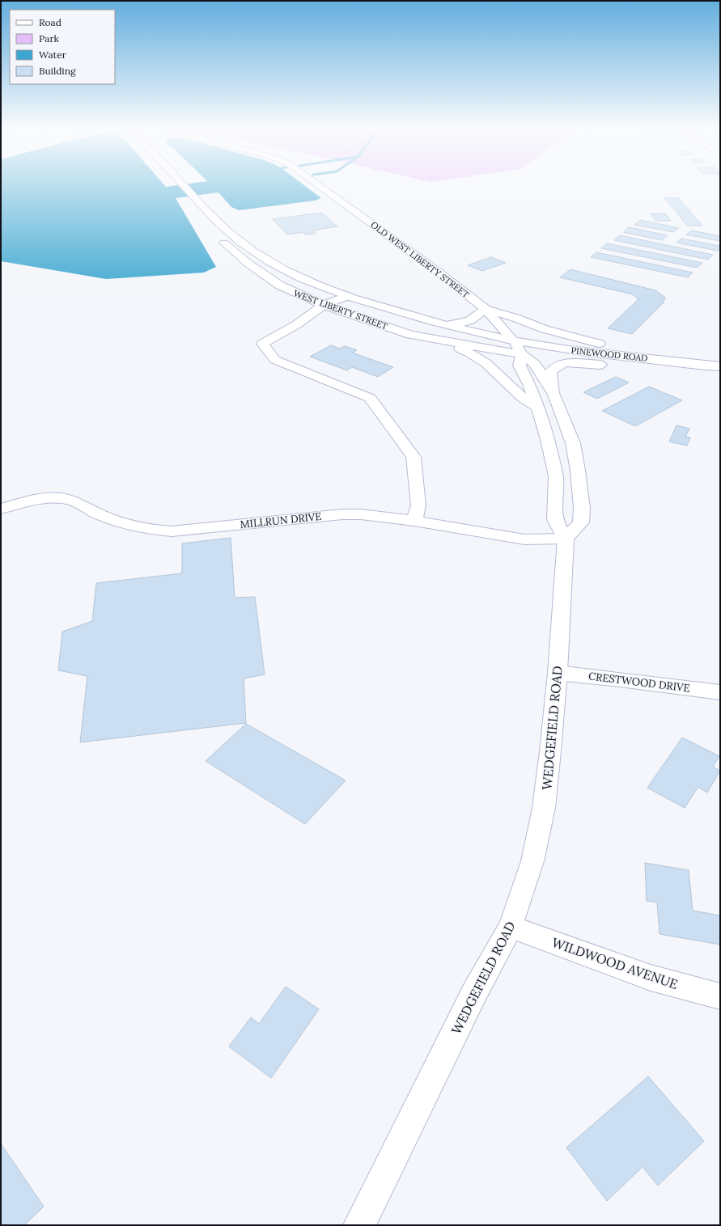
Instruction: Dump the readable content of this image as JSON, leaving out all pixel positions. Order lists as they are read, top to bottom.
{
  "streets": {
    "main road": [
      "OLD WEST LIBERTY STREET",
      "WEST LIBERTY STREET",
      "PINEWOOD ROAD",
      "MILLRUN DRIVE",
      "CRESTWOOD DRIVE",
      "WEDGEFIELD ROAD",
      "WILDWOOD AVENUE"
    ]
  },
  "crossings": [
    ["OLD WEST LIBERTY STREET", "WEST LIBERTY STREET"],
    ["OLD WEST LIBERTY STREET", "PINEWOOD ROAD"],
    ["WEST LIBERTY STREET", "PINEWOOD ROAD"],
    ["MILLRUN DRIVE", "WEDGEFIELD ROAD"],
    ["CRESTWOOD DRIVE", "WEDGEFIELD ROAD"],
    ["WEDGEFIELD ROAD", "WILDWOOD AVENUE"]
  ],
  "legend": [
    "Road",
    "Park",
    "Water",
    "Building"
  ]
}
